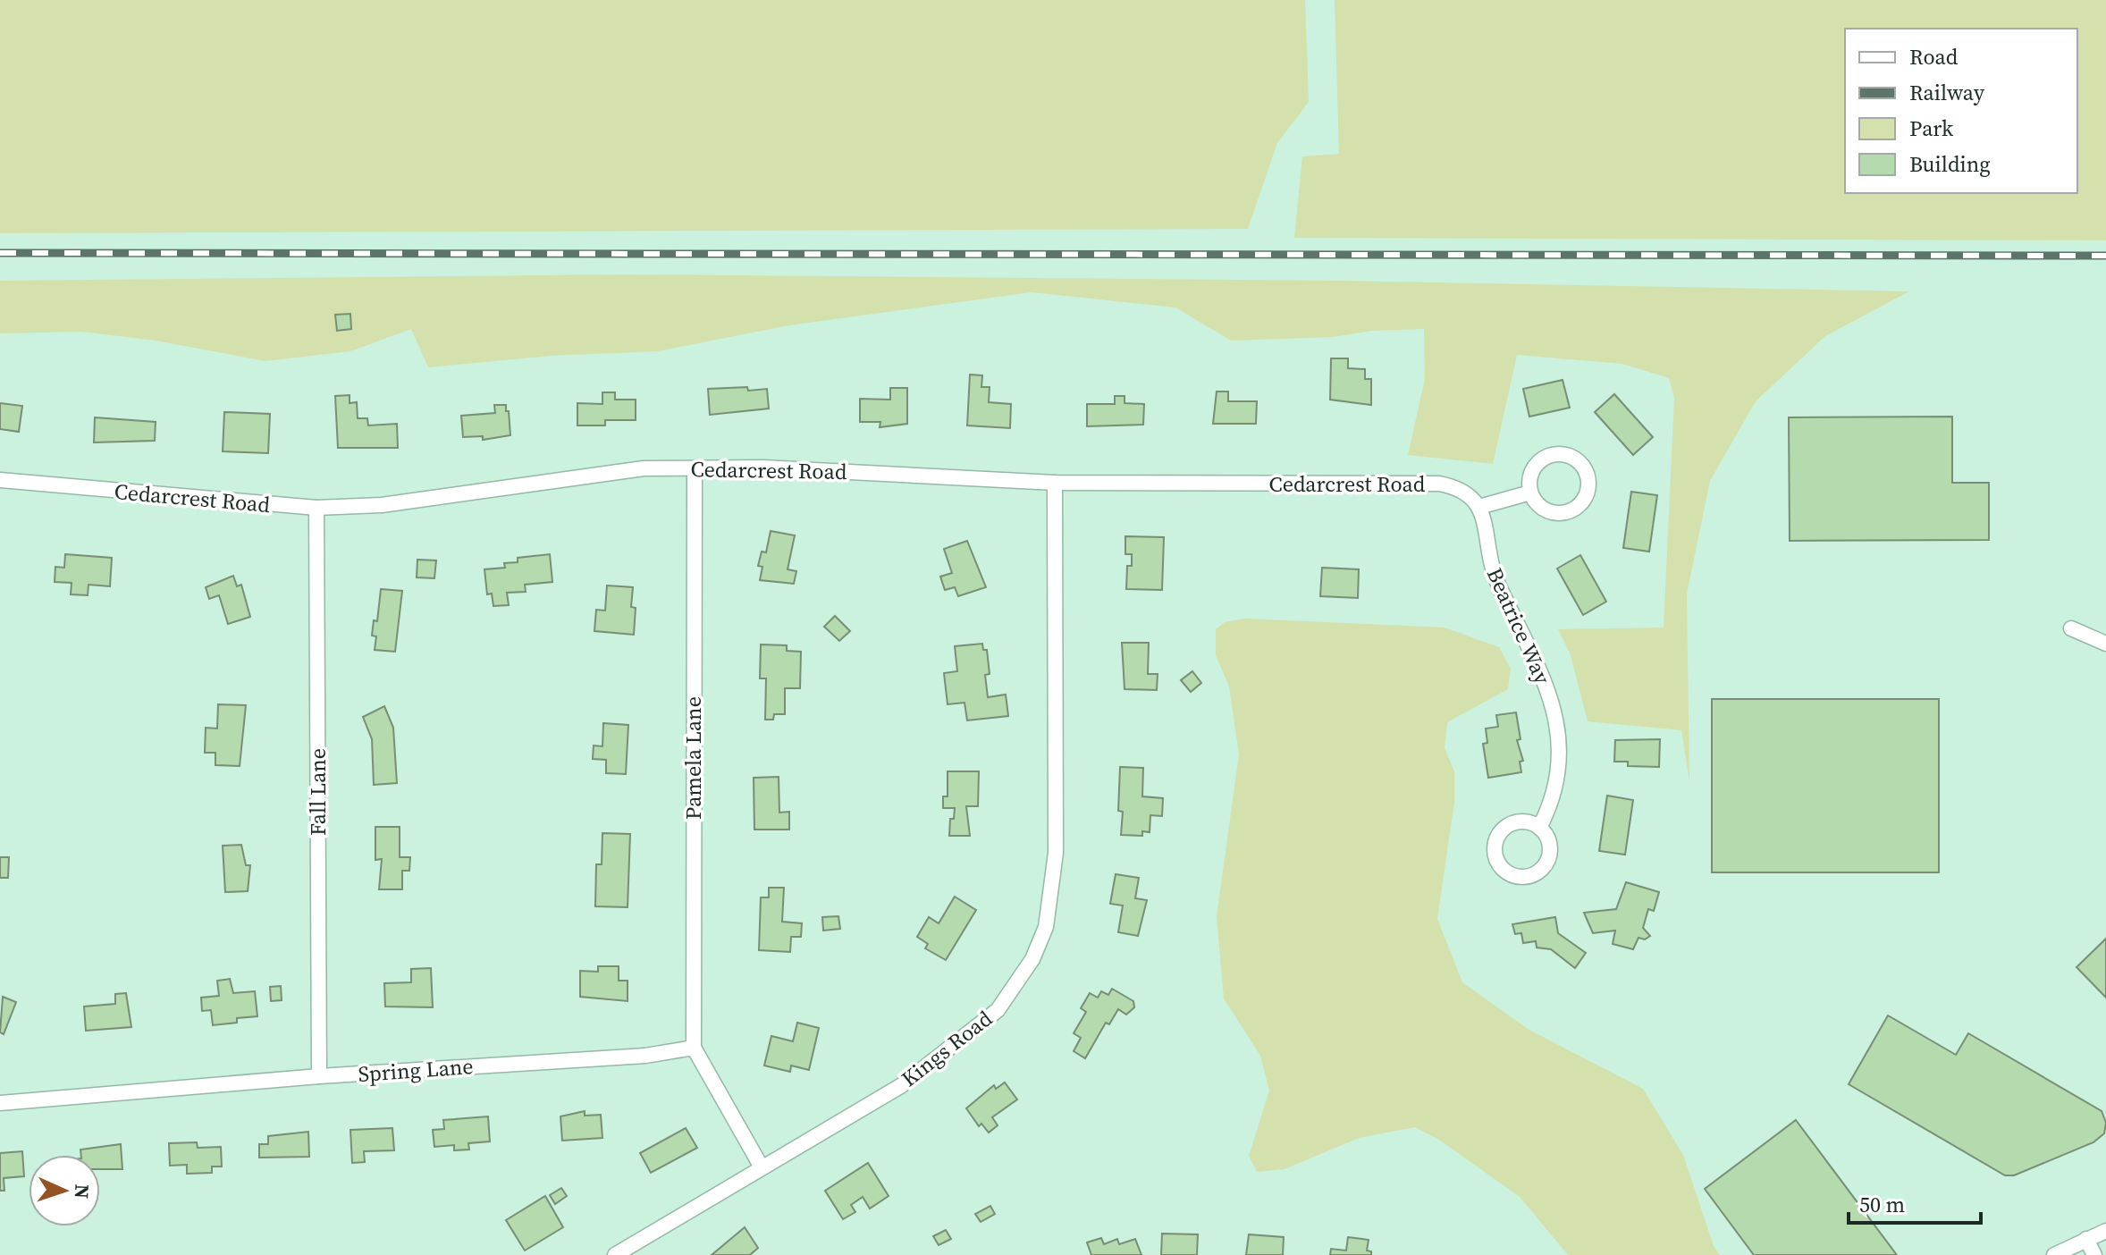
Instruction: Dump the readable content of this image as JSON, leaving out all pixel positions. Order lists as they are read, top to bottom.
{
  "streets": {
    "street": [
      "Cedarcrest Road",
      "Beatrice Way",
      "Pamela Lane",
      "Fall Lane",
      "Kings Road",
      "Spring Lane"
    ]
  },
  "crossings": [
    ["Cedarcrest Road", "Beatrice Way"],
    ["Cedarcrest Road", "Pamela Lane"],
    ["Cedarcrest Road", "Fall Lane"],
    ["Cedarcrest Road", "Kings Road"],
    ["Pamela Lane", "Spring Lane"],
    ["Fall Lane", "Spring Lane"]
  ],
  "legend": [
    "Road",
    "Railway",
    "Park",
    "Building"
  ],
  "scale_bar": "50 m",
  "north": "right"
}
